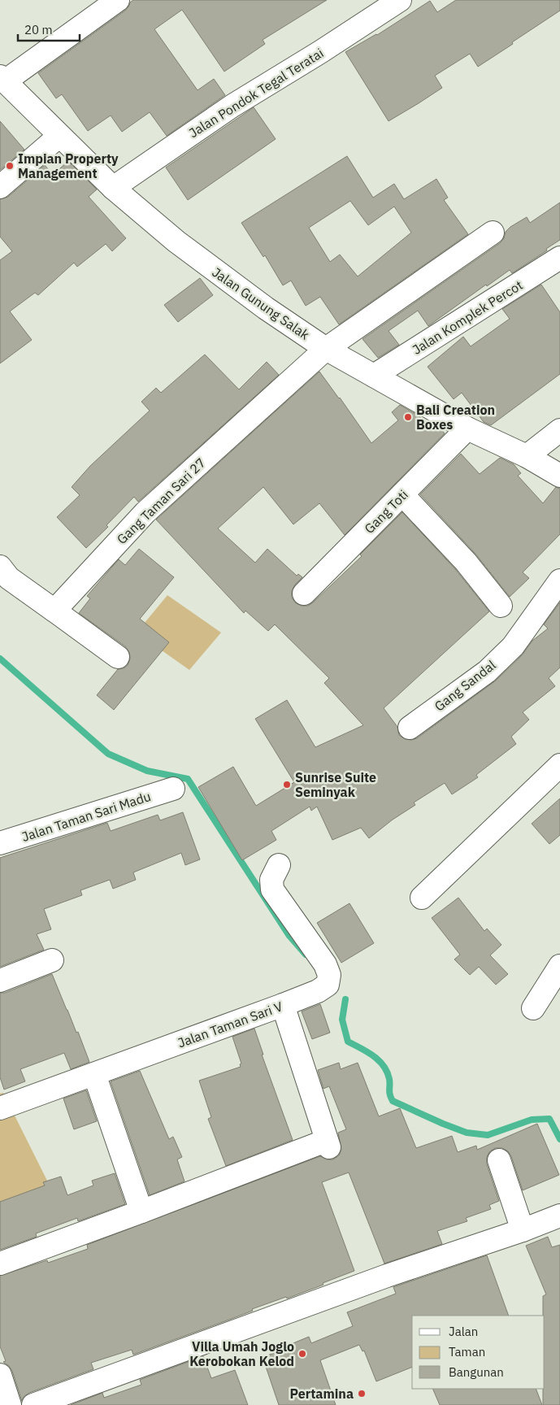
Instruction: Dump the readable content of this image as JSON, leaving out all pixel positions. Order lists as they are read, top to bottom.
{
  "streets": {
    "street": [
      "Jalan Pondok Tegal Teratai",
      "Jalan Gunung Salak",
      "Jalan Komplek Percot",
      "Gang Taman Sari 27",
      "Gang Toti",
      "Gang Sandal",
      "Jalan Taman Sari Madu",
      "Jalan Taman Sari V"
    ]
  },
  "crossings": [
    ["Jalan Pondok Tegal Teratai", "Jalan Gunung Salak"],
    ["Jalan Gunung Salak", "Jalan Komplek Percot"],
    ["Jalan Gunung Salak", "Gang Taman Sari 27"],
    ["Jalan Gunung Salak", "Gang Toti"]
  ],
  "places": [
    "Impian Property Management",
    "Bali Creation Boxes",
    "Sunrise Suite Seminyak",
    "Villa Umah Joglo Kerobokan Kelod",
    "Pertamina"
  ],
  "legend": ["Jalan", "Taman", "Bangunan"],
  "scale_bar": "20 m"
}
